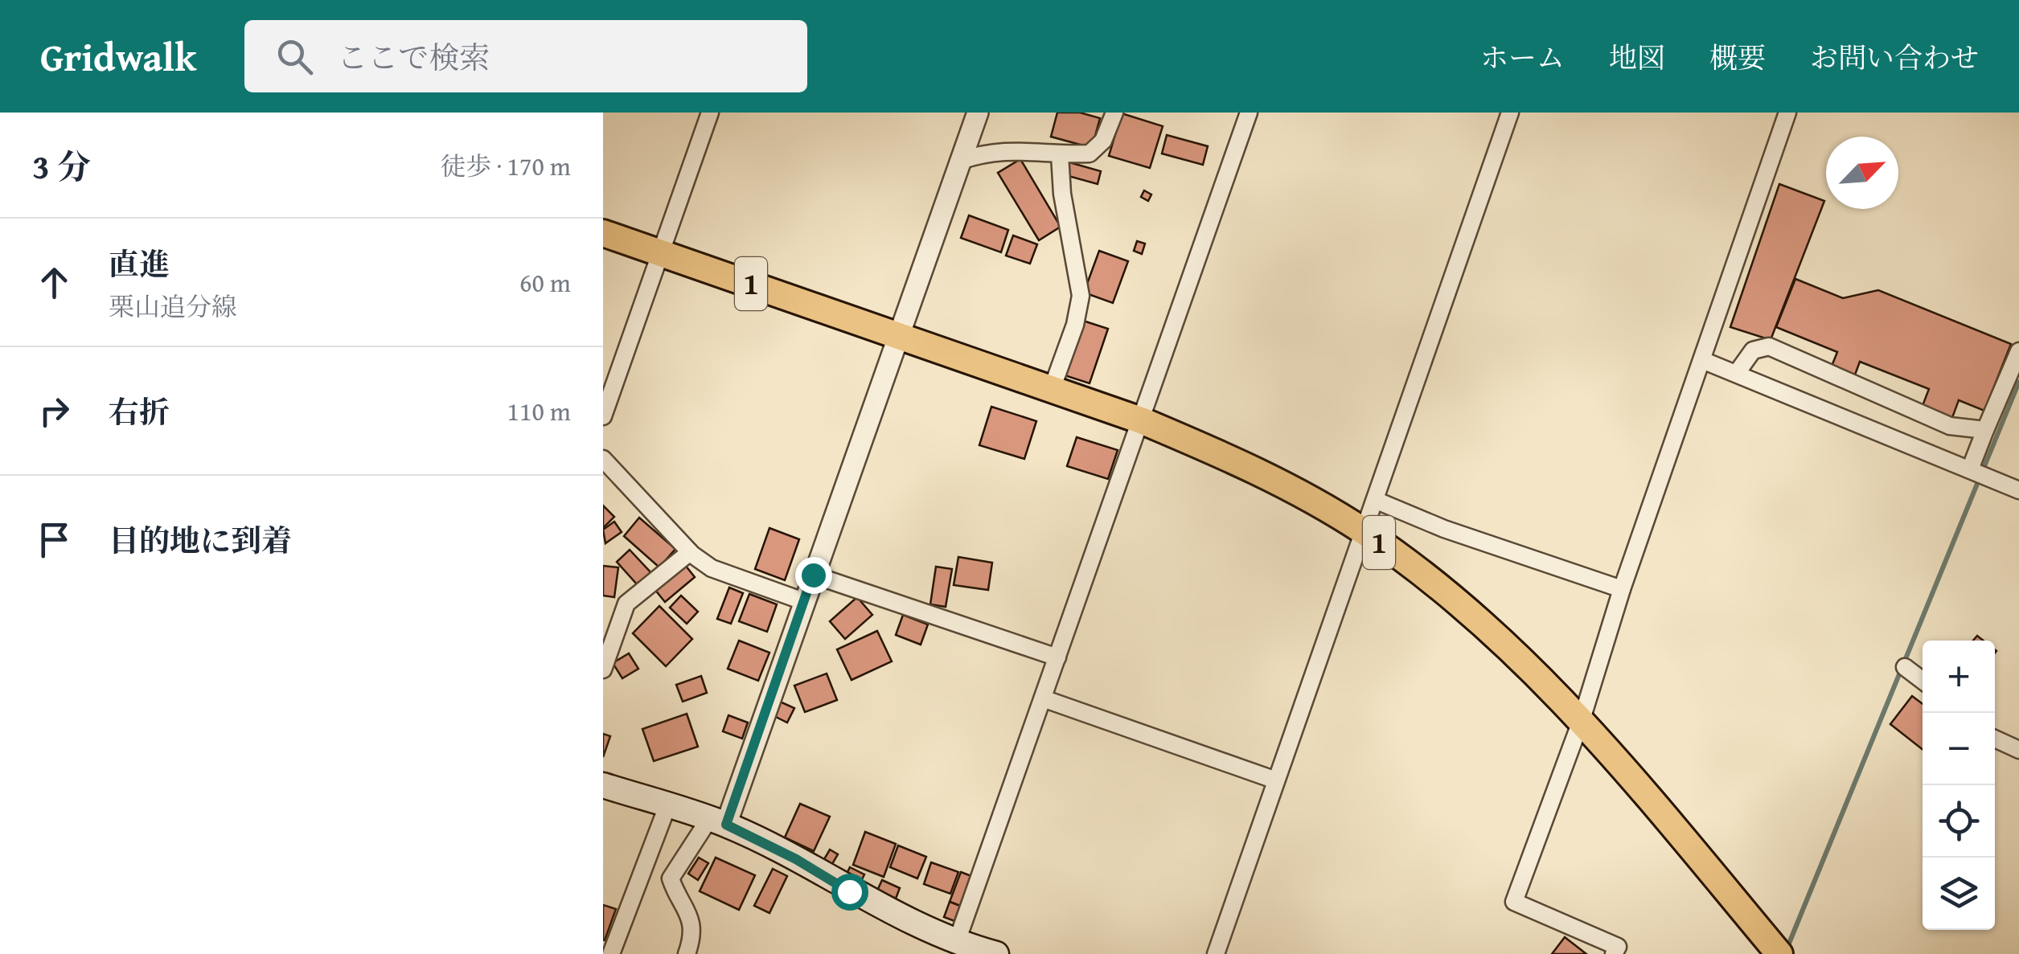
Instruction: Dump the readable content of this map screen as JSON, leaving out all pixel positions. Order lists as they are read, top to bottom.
{
  "streets": {
    "main road": ["1"]
  },
  "north": "top right",
  "page": {
    "header": "Gridwalk",
    "search": "ここで検索",
    "nav": [
      "ホーム",
      "地図",
      "概要",
      "お問い合わせ"
    ],
    "heading": ["3 分", "徒歩 · 170 m"],
    "list": [
      ["直進", "栗山追分線", "60 m"],
      ["右折", "110 m"],
      "目的地に到着"
    ],
    "map_buttons": ["+", "−"]
  }
}
